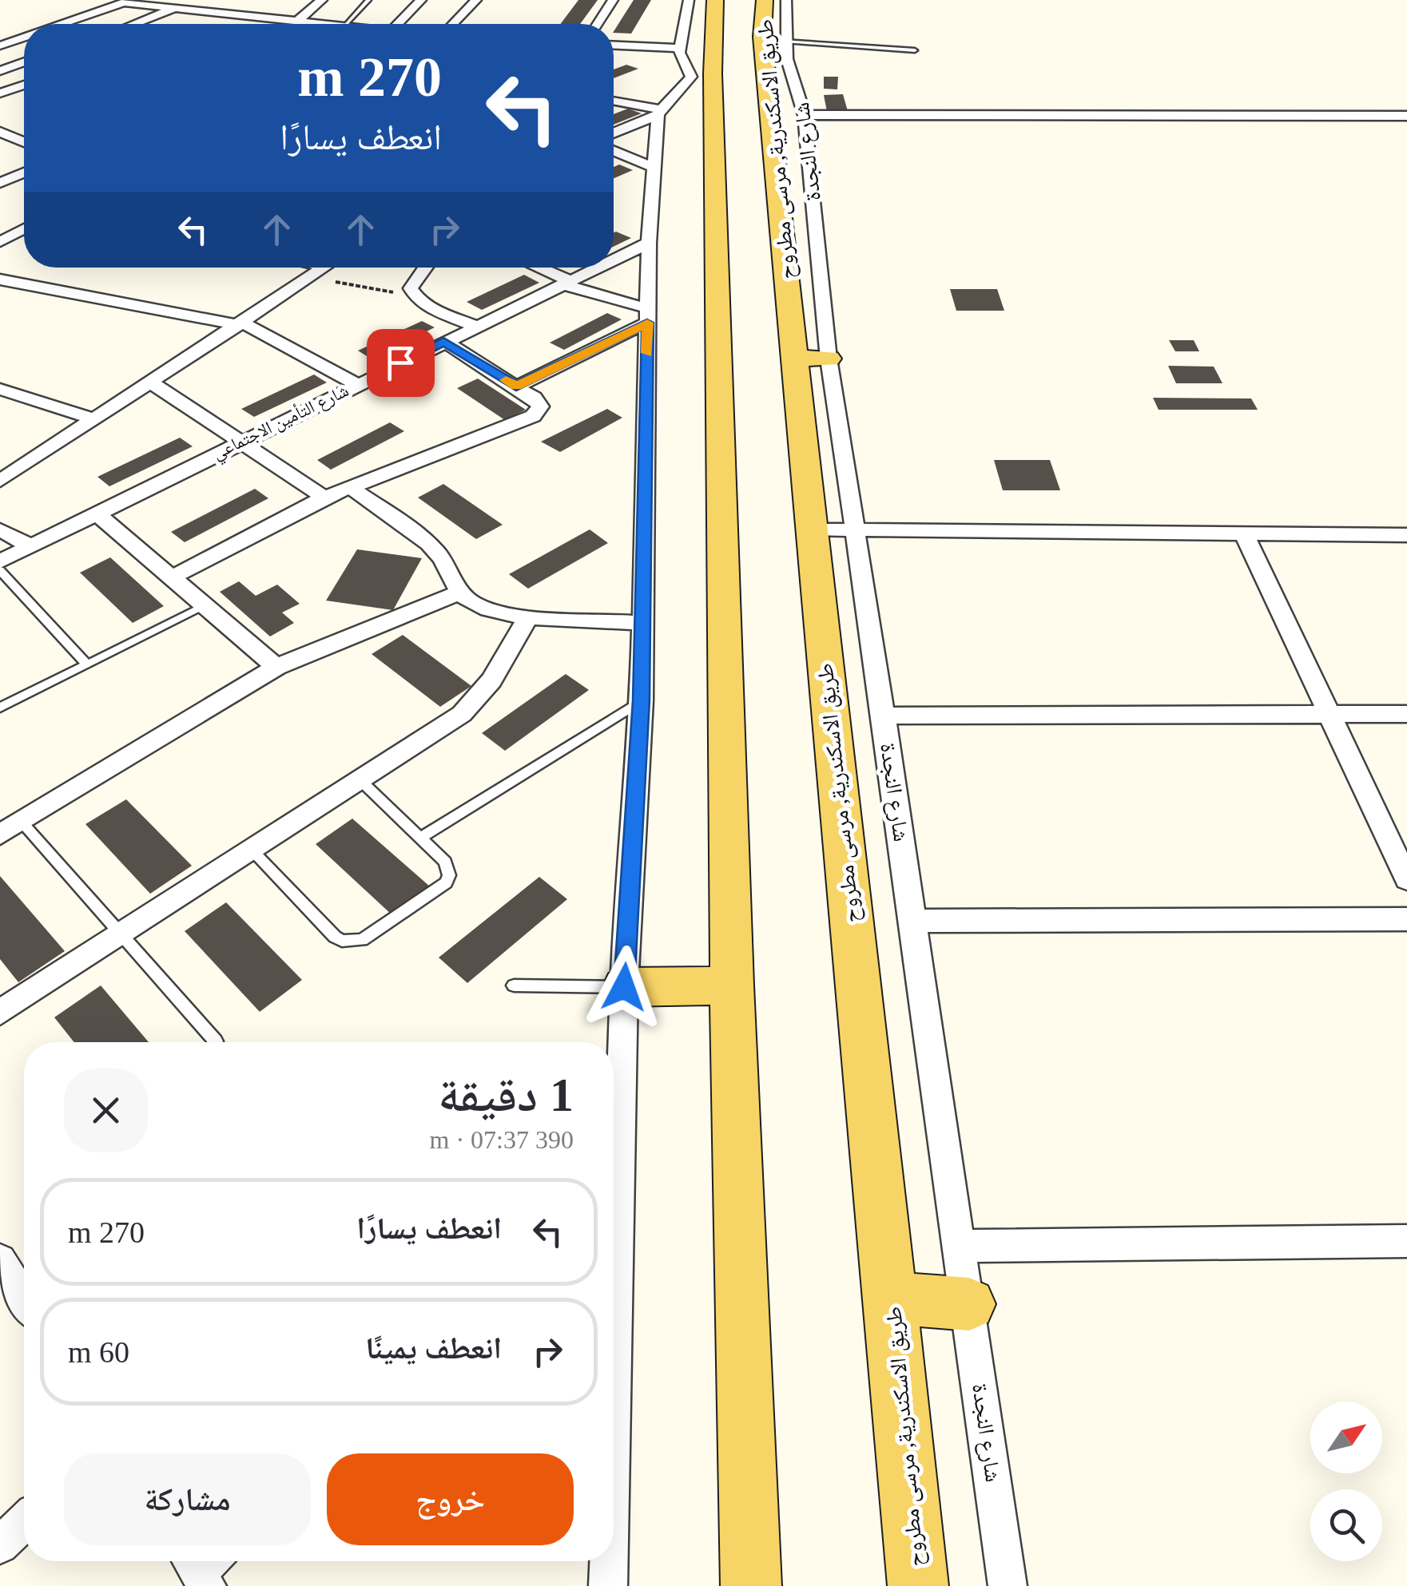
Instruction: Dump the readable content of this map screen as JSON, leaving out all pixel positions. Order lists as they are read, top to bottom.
{
  "streets": {
    "main road": ["طريق الاسكندرية, مرسى مطروح"],
    "street": ["شارع النجدة", "شارع التأمين الاجتماعي"]
  },
  "crossings": [
    ["طريق الاسكندرية, مرسى مطروح", "شارع النجدة"]
  ],
  "north": "top right",
  "page": {
    "turn": ["270 m", "انعطف يسارًا"],
    "heading": ["1 دقيقة", "390 m · 07:37"],
    "list": [
      {
        "name": "انعطف يسارًا",
        "value": "270 m"
      },
      {
        "name": "انعطف يمينًا",
        "value": "60 m"
      }
    ],
    "buttons": ["خروج", "مشاركة"]
  }
}
